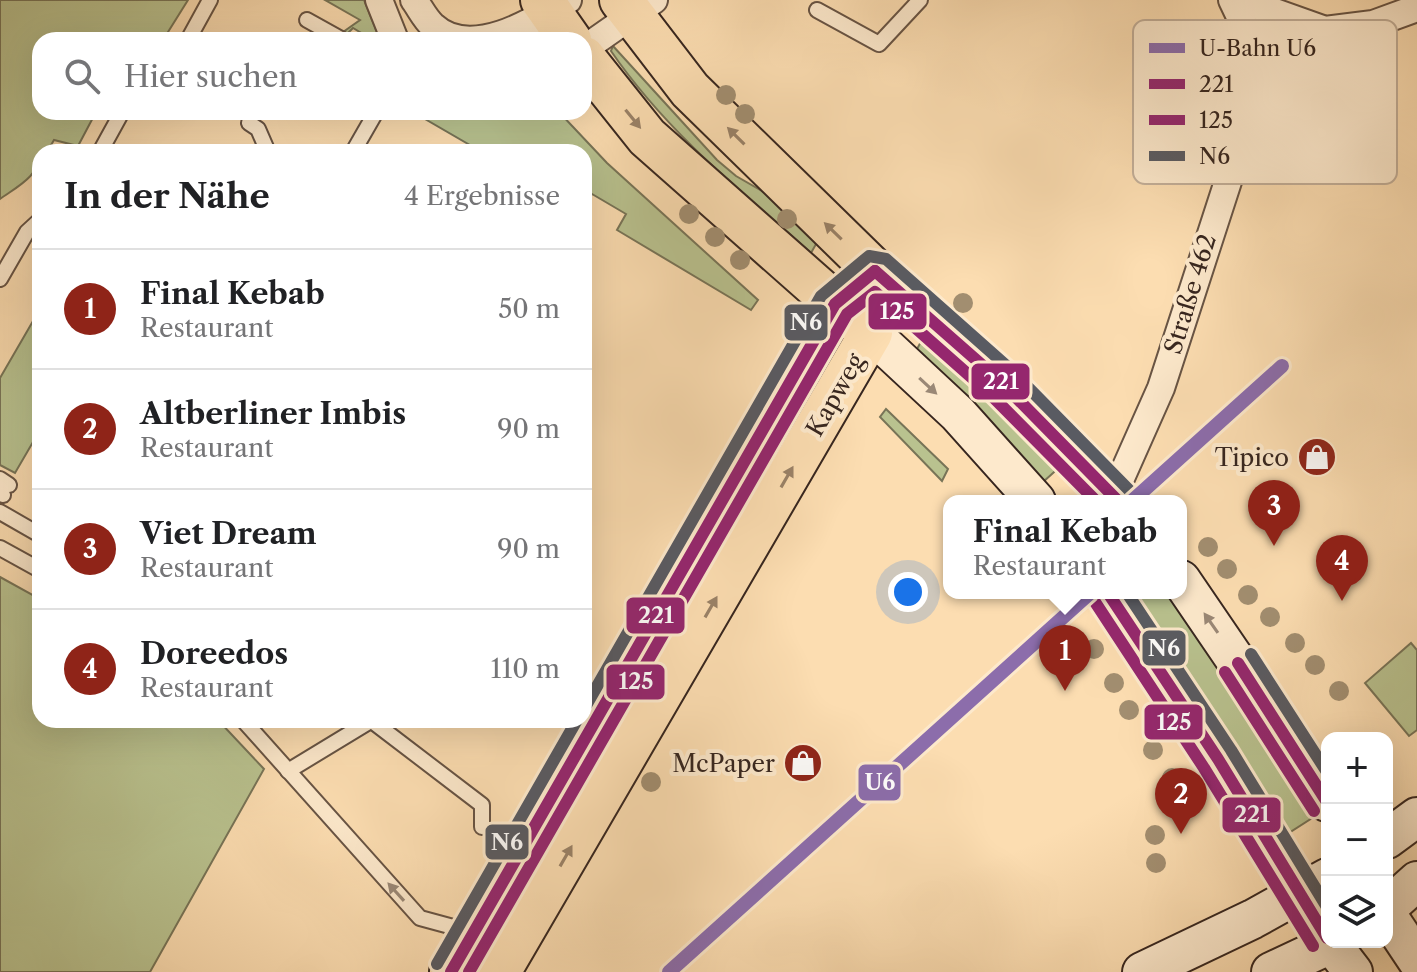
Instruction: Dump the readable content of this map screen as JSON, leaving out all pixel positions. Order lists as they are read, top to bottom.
{
  "streets": {
    "main road": ["Kapweg"],
    "street": ["Straße 462"]
  },
  "places": {
    "shop": ["Tipico", "McPaper"]
  },
  "lines": [
    "transit line N6",
    "transit line 221",
    "transit line 125",
    "metro line U6"
  ],
  "legend": [
    "U-Bahn U6",
    "221",
    "125",
    "N6"
  ],
  "page": {
    "search": "Hier suchen",
    "heading": ["In der Nähe", "4 Ergebnisse"],
    "list": [
      {
        "mark": "1",
        "name": "Final Kebab",
        "note": "Restaurant",
        "value": "50 m"
      },
      {
        "mark": "2",
        "name": "Altberliner Imbis",
        "note": "Restaurant",
        "value": "90 m"
      },
      {
        "mark": "3",
        "name": "Viet Dream",
        "note": "Restaurant",
        "value": "90 m"
      },
      {
        "mark": "4",
        "name": "Doreedos",
        "note": "Restaurant",
        "value": "110 m"
      }
    ],
    "pins": [
      "3",
      "4",
      "1",
      "2"
    ],
    "popup": ["Final Kebab", "Restaurant"],
    "map_buttons": ["+", "−"]
  }
}
